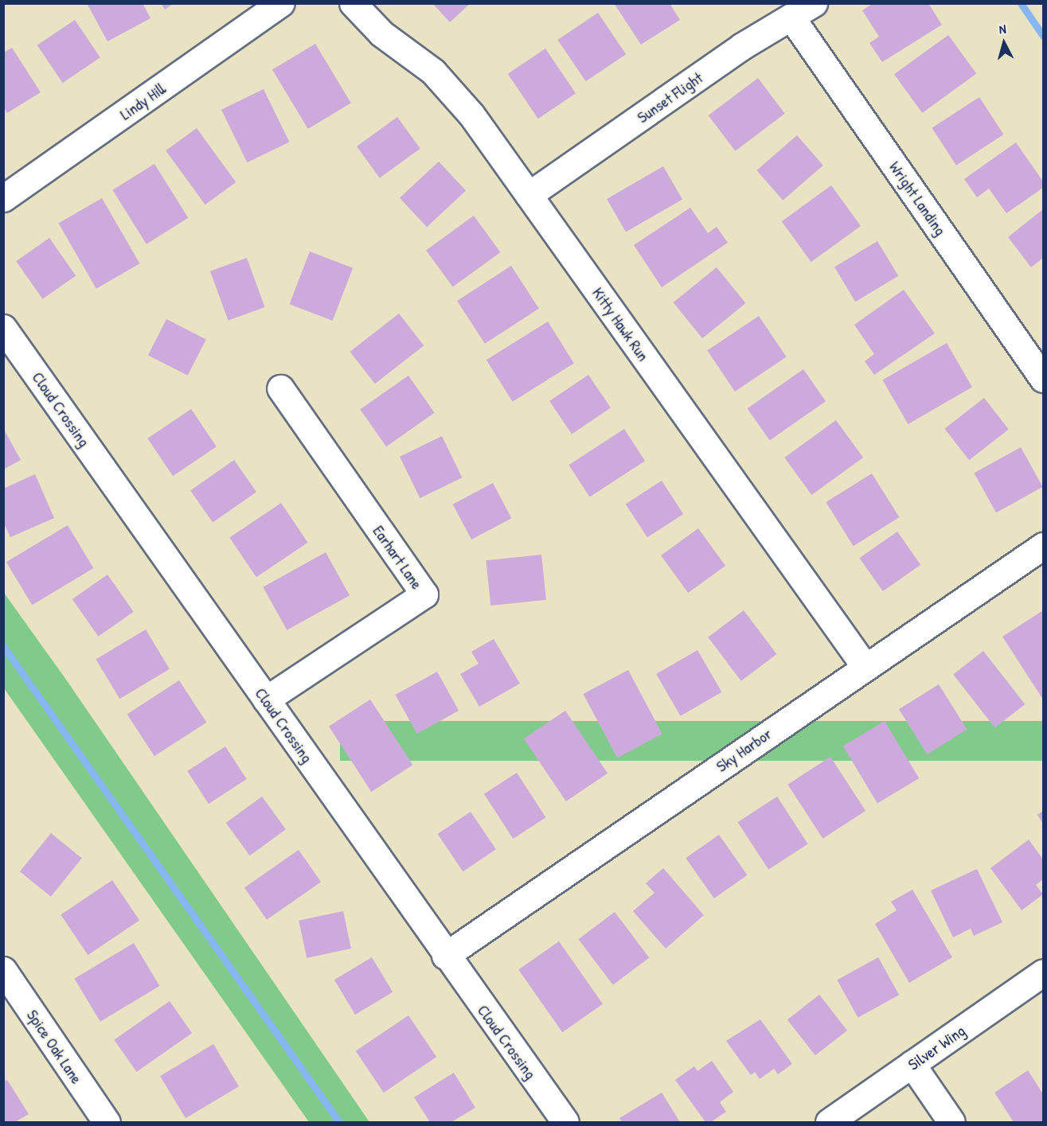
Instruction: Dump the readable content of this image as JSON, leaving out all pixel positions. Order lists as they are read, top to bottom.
{
  "streets": {
    "street": [
      "Sunset Flight",
      "Lindy Hill",
      "Wright Landing",
      "Kitty Hawk Run",
      "Cloud Crossing",
      "Earhart Lane",
      "Sky Harbor",
      "Spice Oak Lane",
      "Silver Wing"
    ]
  },
  "crossings": [
    ["Sunset Flight", "Wright Landing"],
    ["Sunset Flight", "Kitty Hawk Run"],
    ["Kitty Hawk Run", "Sky Harbor"],
    ["Cloud Crossing", "Earhart Lane"],
    ["Cloud Crossing", "Sky Harbor"]
  ],
  "north": "top"
}
